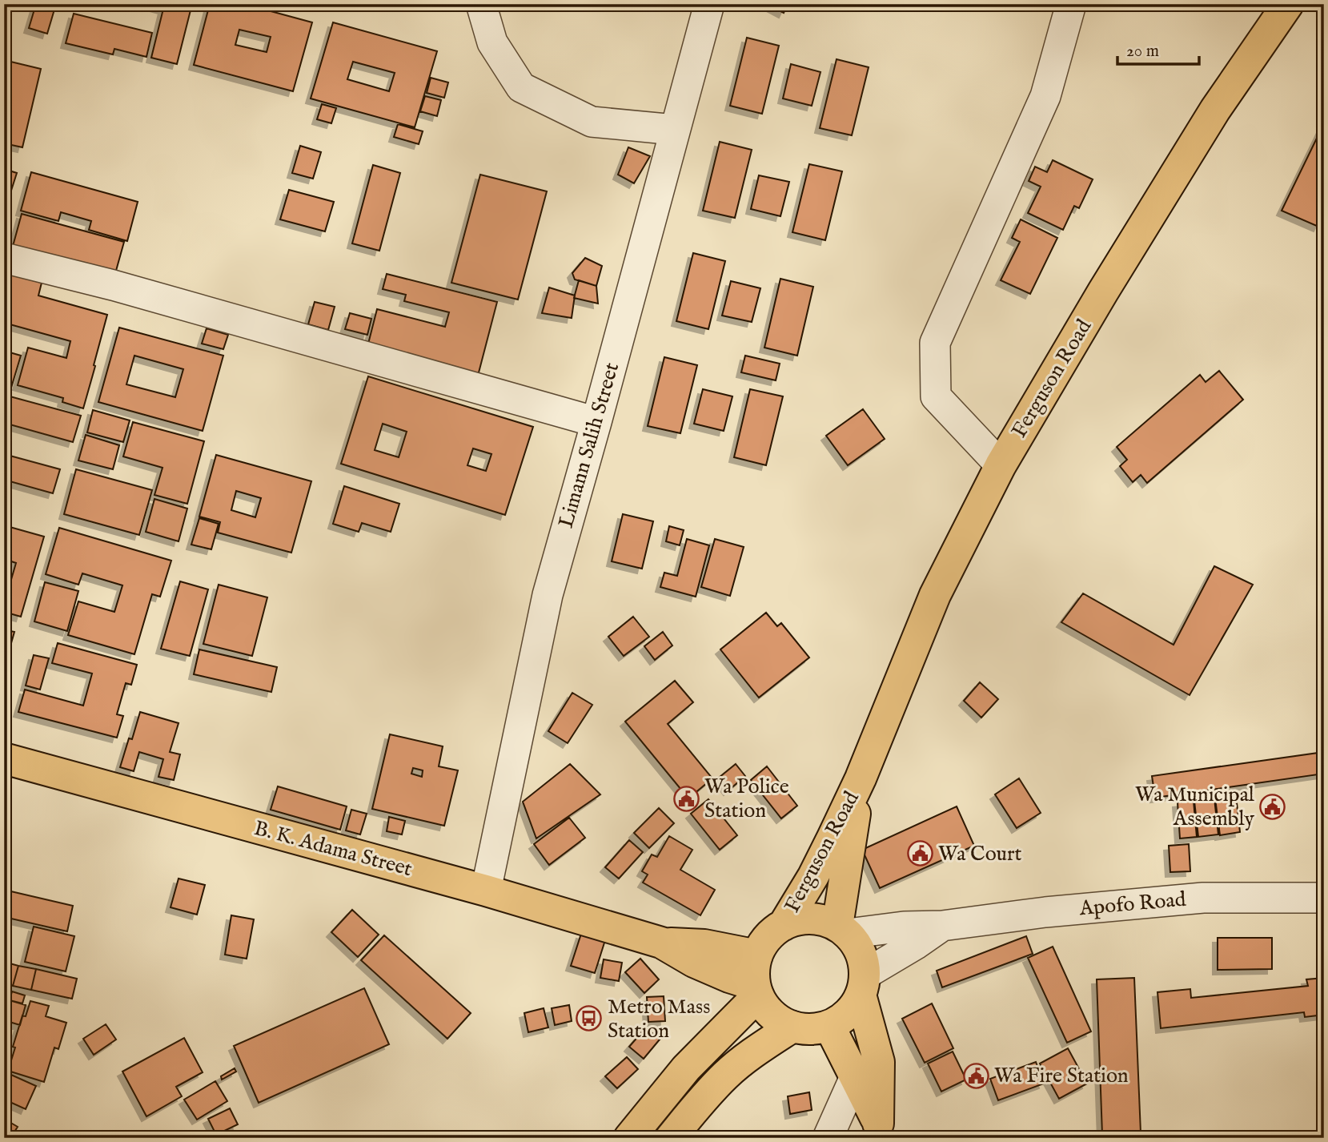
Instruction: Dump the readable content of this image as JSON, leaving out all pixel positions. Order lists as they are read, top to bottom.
{
  "streets": {
    "main road": ["Ferguson Road", "B. K. Adama Street"],
    "street": ["Limann Salih Street", "Apofo Road"]
  },
  "crossings": [
    ["Ferguson Road", "B. K. Adama Street"],
    ["Ferguson Road", "Apofo Road"],
    ["Limann Salih Street", "B. K. Adama Street"],
    ["B. K. Adama Street", "Apofo Road"]
  ],
  "places": {
    "public building": [
      "Wa Police Station",
      "Wa Municipal Assembly",
      "Wa Court",
      "Wa Fire Station"
    ],
    "bus stop": ["Metro Mass Station"]
  },
  "scale_bar": "20 m"
}
